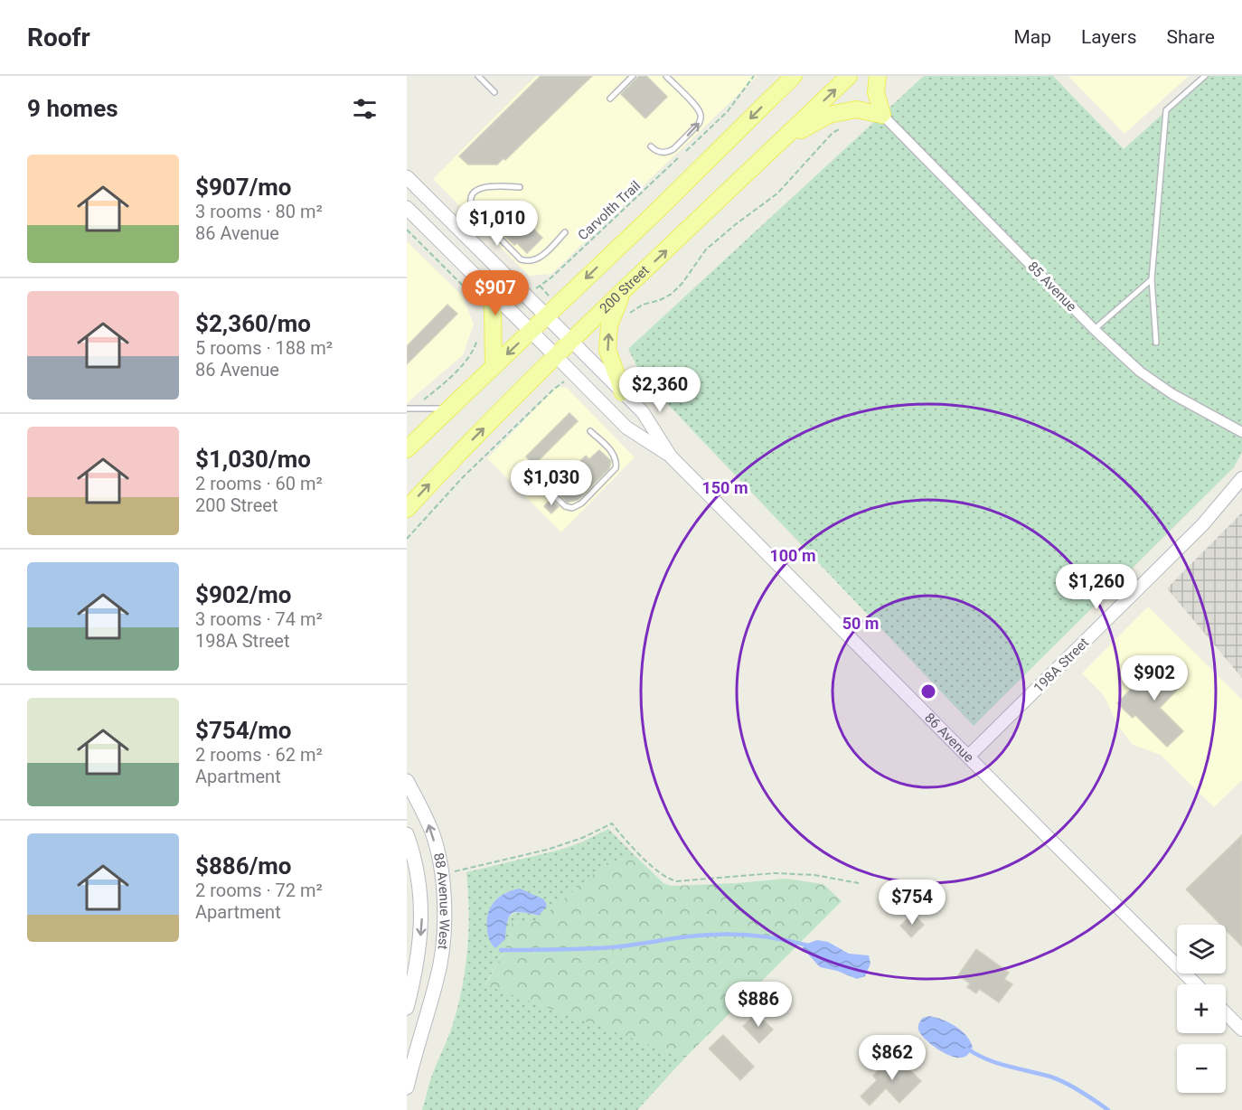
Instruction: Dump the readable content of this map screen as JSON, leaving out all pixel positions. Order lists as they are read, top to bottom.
{
  "streets": {
    "main road": ["200 Street", "86 Avenue", "88 Avenue West"],
    "street": ["85 Avenue", "198A Street"],
    "path": ["Carvolth Trail"]
  },
  "crossings": [
    ["Carvolth Trail", "86 Avenue"],
    ["200 Street", "86 Avenue"],
    ["198A Street", "86 Avenue"]
  ],
  "page": {
    "header": "Roofr",
    "nav": ["Map", "Layers", "Share"],
    "heading": "9 homes",
    "list": [
      {
        "name": "$907/mo",
        "note": "3 rooms · 80 m² · 86 Avenue"
      },
      {
        "name": "$2,360/mo",
        "note": "5 rooms · 188 m² · 86 Avenue"
      },
      {
        "name": "$1,030/mo",
        "note": "2 rooms · 60 m² · 200 Street"
      },
      {
        "name": "$902/mo",
        "note": "3 rooms · 74 m² · 198A Street"
      },
      {
        "name": "$754/mo",
        "note": "2 rooms · 62 m² · Apartment"
      },
      {
        "name": "$886/mo",
        "note": "2 rooms · 72 m² · Apartment"
      }
    ],
    "price": [
      "$1,010",
      "$907",
      "$2,360",
      "$1,030",
      "$1,260",
      "$902",
      "$754",
      "$886",
      "$862"
    ],
    "map_buttons": ["+", "−"]
  },
  "rings": ["150 m", "100 m", "50 m"]
}
